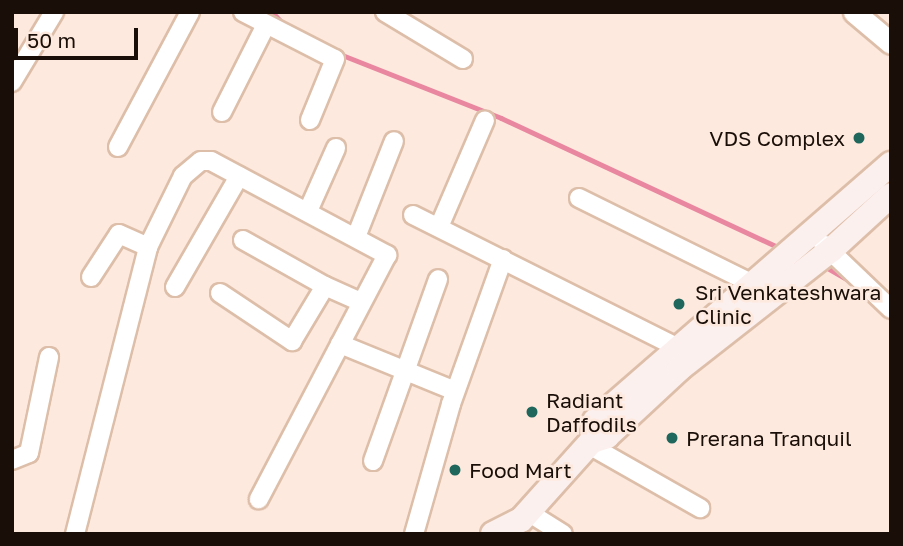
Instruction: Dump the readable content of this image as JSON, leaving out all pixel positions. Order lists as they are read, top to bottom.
{
  "places": [
    "VDS Complex",
    "Sri Venkateshwara Clinic",
    "Radiant Daffodils",
    "Prerana Tranquil",
    "Food Mart"
  ],
  "scale_bar": "50 m"
}
